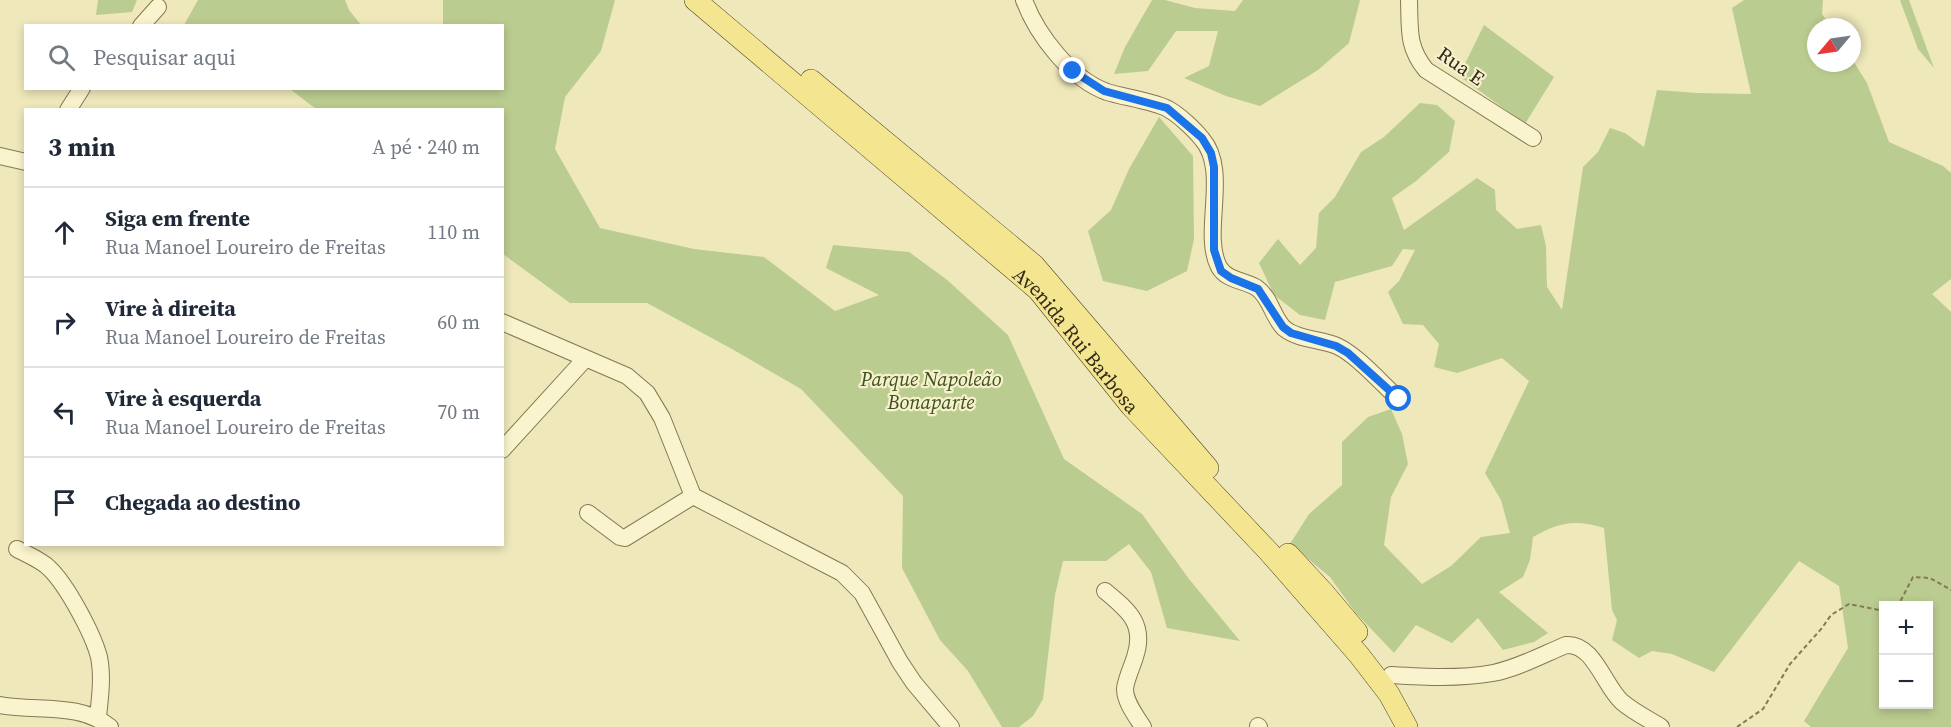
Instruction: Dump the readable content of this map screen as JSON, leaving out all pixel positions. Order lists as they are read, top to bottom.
{
  "streets": {
    "main road": ["Avenida Rui Barbosa"],
    "street": ["Rua E"]
  },
  "parks": ["Parque Napoleão Bonaparte"],
  "north": "bottom left",
  "page": {
    "search": "Pesquisar aqui",
    "heading": ["3 min", "A pé · 240 m"],
    "list": [
      ["Siga em frente", "Rua Manoel Loureiro de Freitas", "110 m"],
      ["Vire à direita", "Rua Manoel Loureiro de Freitas", "60 m"],
      ["Vire à esquerda", "Rua Manoel Loureiro de Freitas", "70 m"],
      "Chegada ao destino"
    ],
    "map_buttons": ["+", "−"]
  }
}
